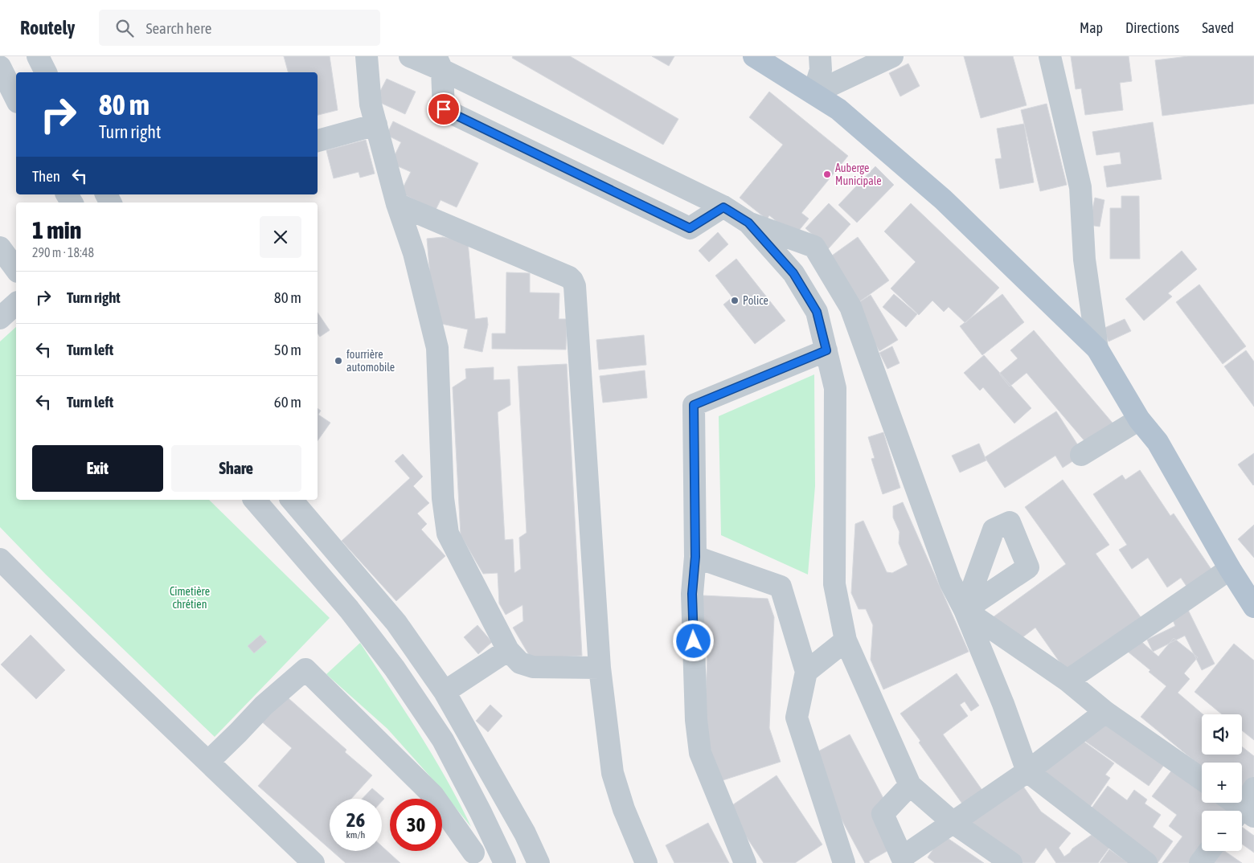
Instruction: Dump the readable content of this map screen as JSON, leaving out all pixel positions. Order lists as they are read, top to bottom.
{
  "parks": ["Cimetière chrétien"],
  "places": ["Auberge Municipale", "Police", "fourrière automobile"],
  "page": {
    "header": "Routely",
    "search": "Search here",
    "nav": ["Map", "Directions", "Saved"],
    "turn": ["80 m", "Turn right"],
    "then": "Then",
    "heading": ["1 min", "290 m · 18:48"],
    "list": [
      {
        "name": "Turn right",
        "value": "80 m"
      },
      {
        "name": "Turn left",
        "value": "50 m"
      },
      {
        "name": "Turn left",
        "value": "60 m"
      }
    ],
    "buttons": ["Exit", "Share"],
    "map_buttons": ["+", "−"],
    "speed": "26 km/h",
    "limit": "30"
  }
}
